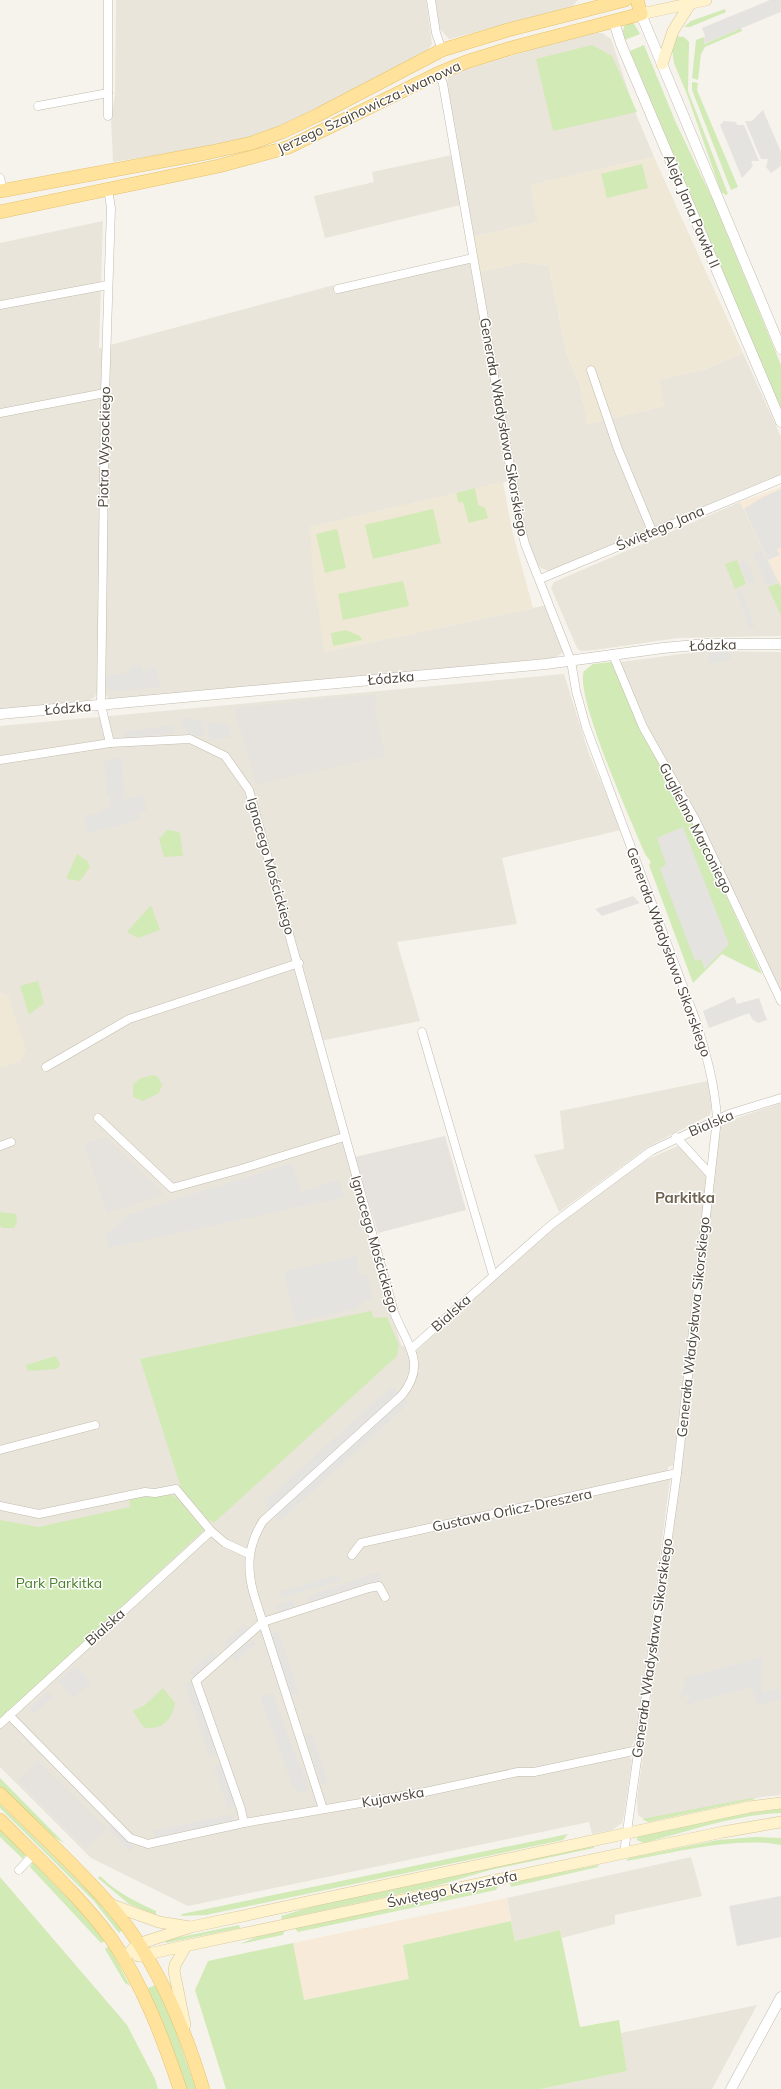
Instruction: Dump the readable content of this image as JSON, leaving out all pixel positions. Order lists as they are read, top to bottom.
{
  "streets": {
    "main road": ["Jerzego Szajnowicza-Iwanowa", "Aleja Jana Pawła II", "Świętego Krzysztofa"],
    "street": [
      "Generała Władysława Sikorskiego",
      "Piotra Wysockiego",
      "Świętego Jana",
      "Łódzka",
      "Guglielmo Marconiego",
      "Ignacego Mościckiego",
      "Bialska",
      "Gustawa Orlicz-Dreszera",
      "Kujawska"
    ]
  },
  "crossings": [
    ["Jerzego Szajnowicza-Iwanowa", "Aleja Jana Pawła II"],
    ["Jerzego Szajnowicza-Iwanowa", "Generała Władysława Sikorskiego"],
    ["Jerzego Szajnowicza-Iwanowa", "Piotra Wysockiego"],
    ["Generała Władysława Sikorskiego", "Świętego Jana"],
    ["Generała Władysława Sikorskiego", "Łódzka"],
    ["Generała Władysława Sikorskiego", "Bialska"],
    ["Generała Władysława Sikorskiego", "Gustawa Orlicz-Dreszera"],
    ["Generała Władysława Sikorskiego", "Kujawska"],
    ["Generała Władysława Sikorskiego", "Świętego Krzysztofa"],
    ["Piotra Wysockiego", "Łódzka"],
    ["Łódzka", "Guglielmo Marconiego"],
    ["Ignacego Mościckiego", "Bialska"],
    ["Bialska", "Kujawska"]
  ],
  "districts": ["Parkitka"],
  "parks": ["Park Parkitka"]
}
